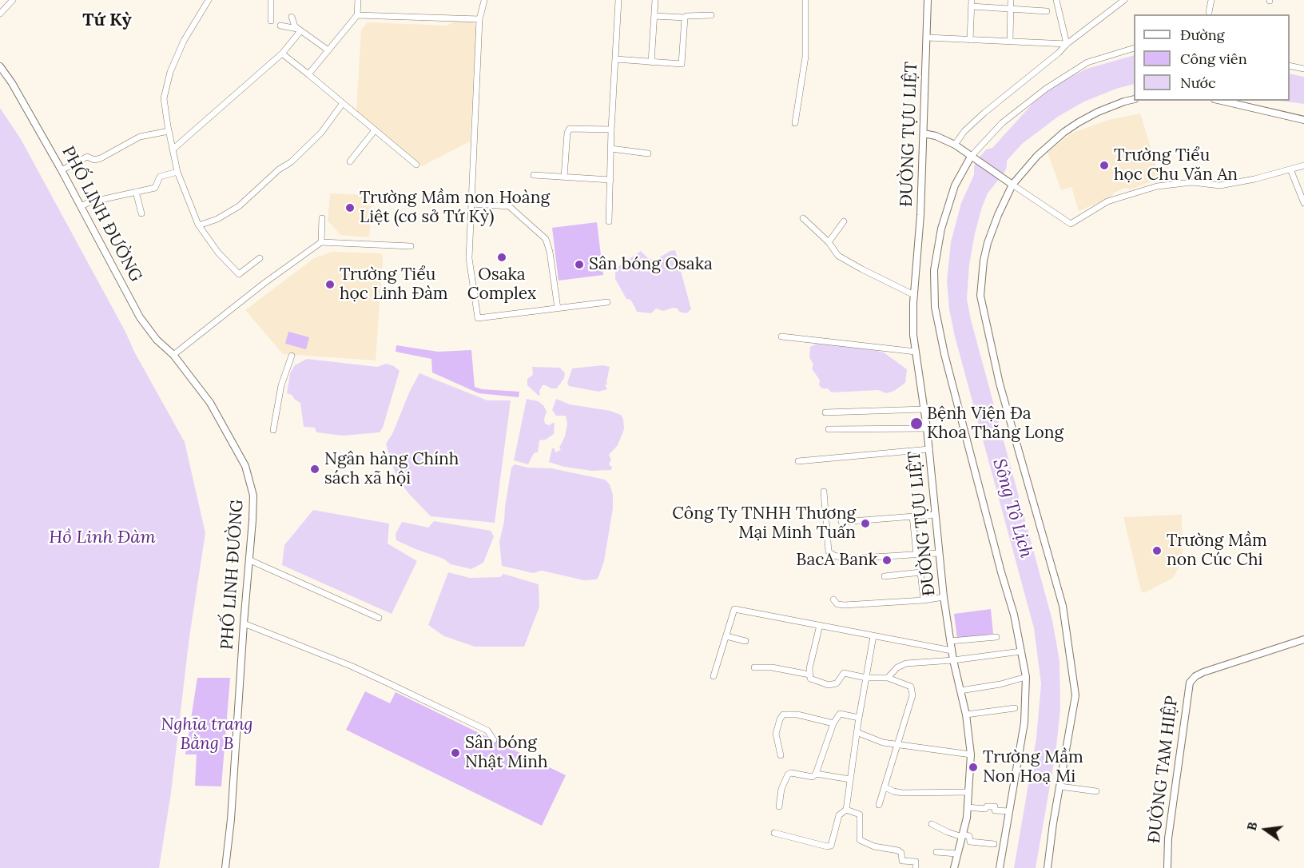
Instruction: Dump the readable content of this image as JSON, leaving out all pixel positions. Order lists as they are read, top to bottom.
{
  "streets": {
    "street": ["ĐƯỜNG TỰU LIỆT", "PHỐ LINH ĐƯỜNG", "ĐƯỜNG TAM HIỆP"]
  },
  "districts": ["Tứ Kỳ"],
  "water": ["Sông Tô Lịch", "Hồ Linh Đàm"],
  "parks": ["Nghĩa trang Bằng B"],
  "places": [
    "Trường Tiểu học Chu Văn An",
    "Trường Mầm non Hoàng Liệt (cơ sở Tứ Kỳ)",
    "Osaka Complex",
    "Sân bóng Osaka",
    "Trường Tiểu học Linh Đàm",
    "Bệnh Viện Đa Khoa Thăng Long",
    "Ngân hàng Chính sách xã hội",
    "Công Ty TNHH Thương Mại Minh Tuấn",
    "Trường Mầm non Cúc Chi",
    "BacA Bank",
    "Sân bóng Nhật Minh",
    "Trường Mầm Non Hoạ Mi"
  ],
  "legend": ["Đường", "Công viên", "Nước"],
  "north": "left"
}
